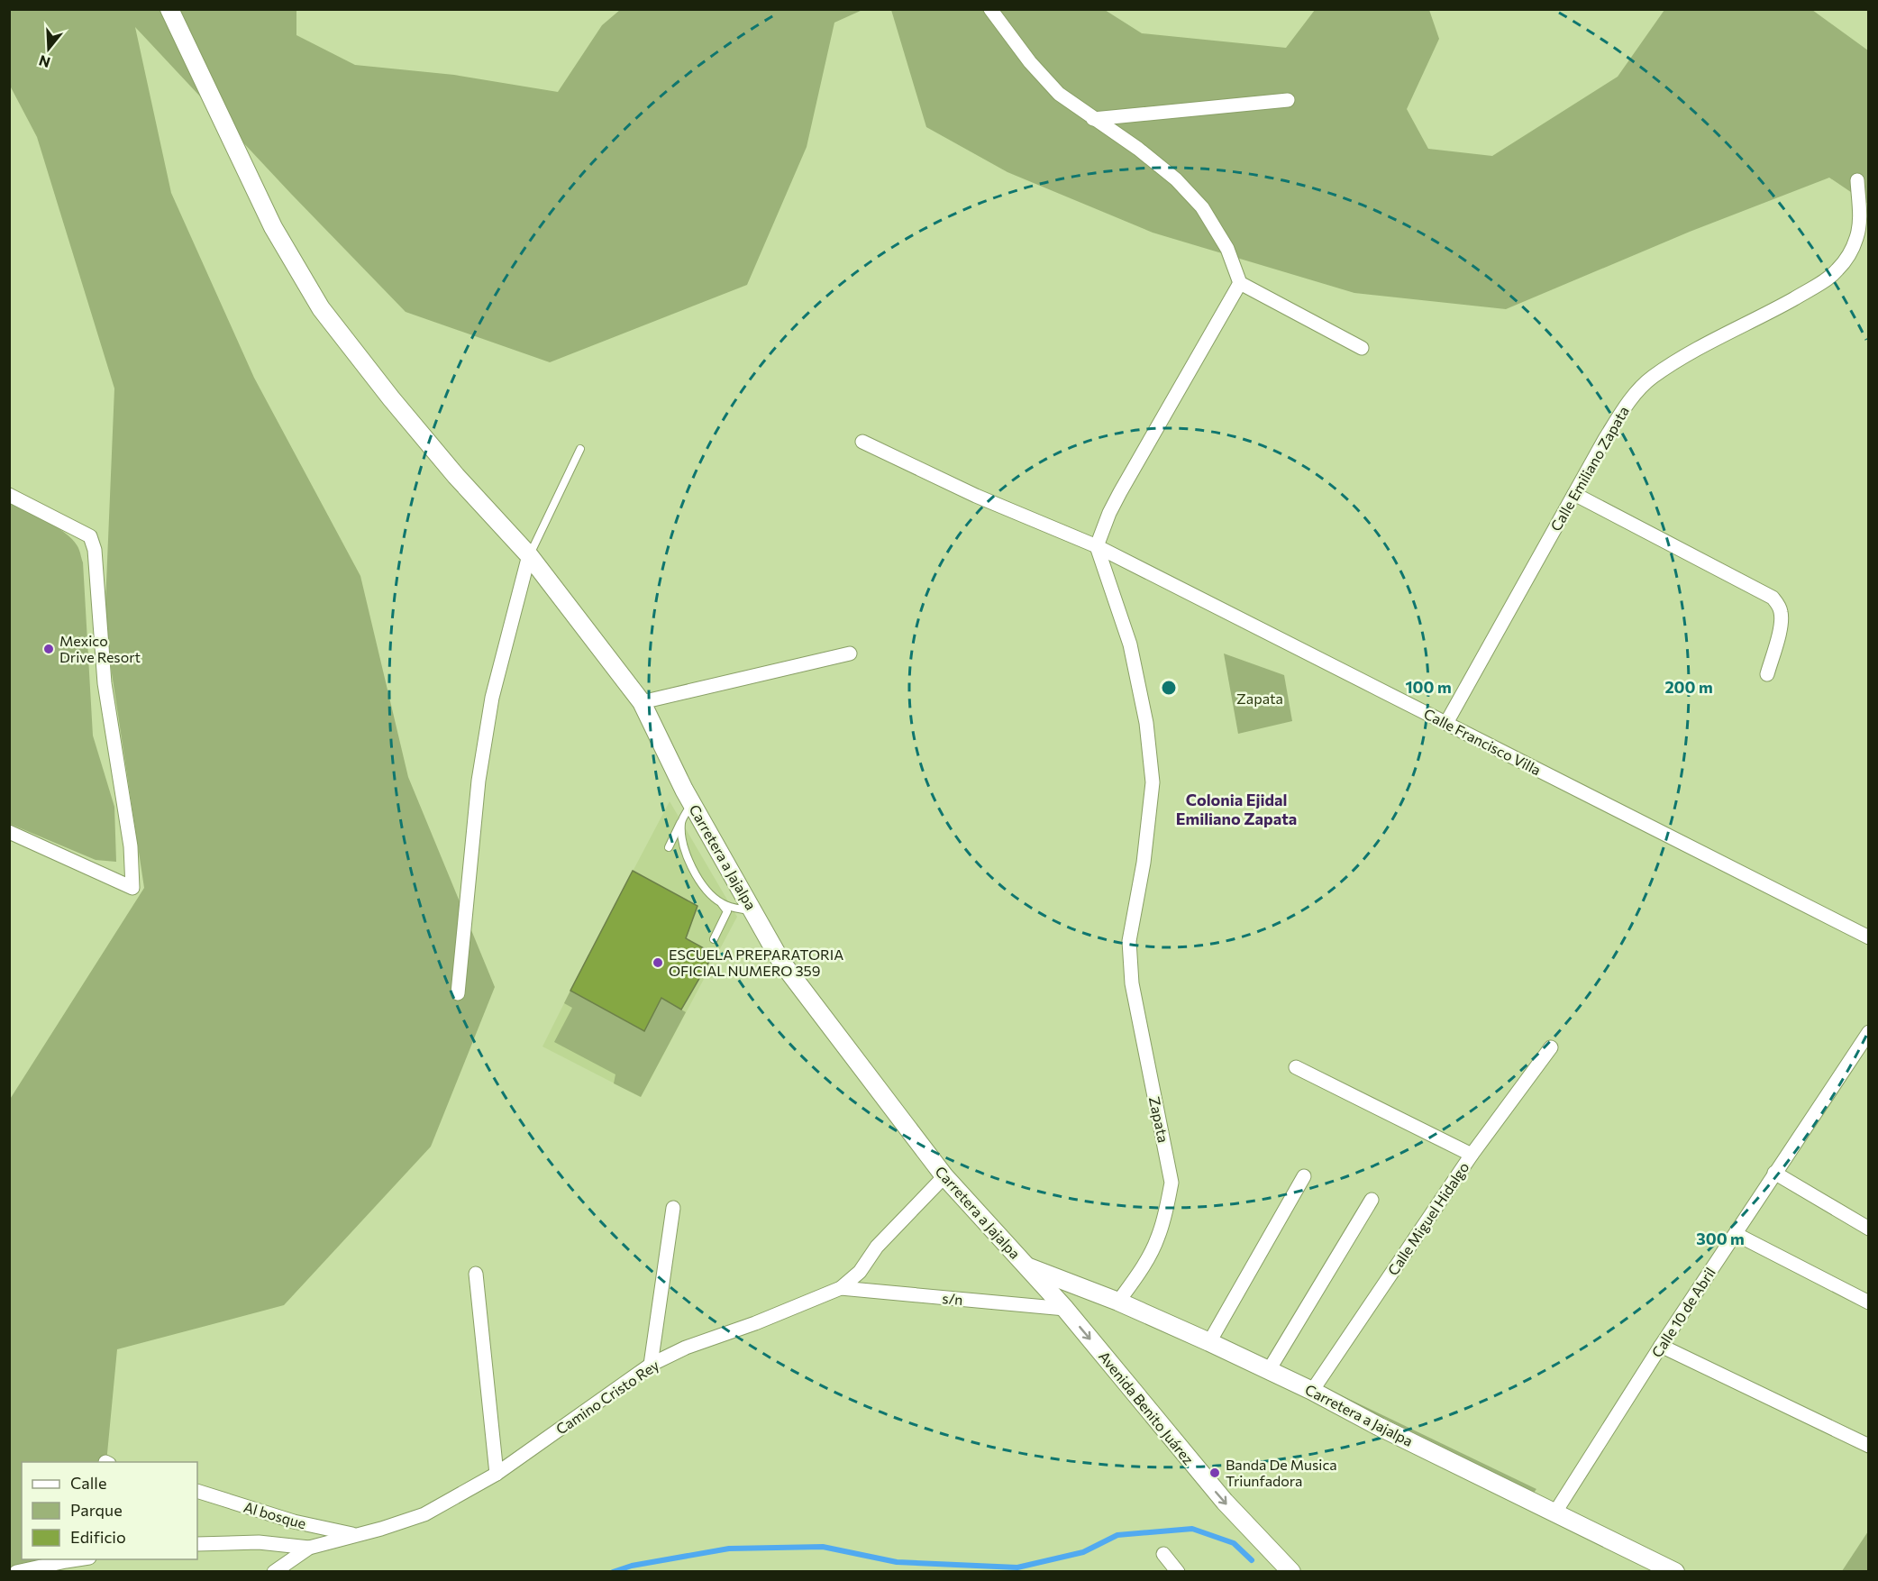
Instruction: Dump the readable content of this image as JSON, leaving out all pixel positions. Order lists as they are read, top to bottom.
{
  "streets": {
    "street": [
      "Calle Emiliano Zapata",
      "Calle Francisco Villa",
      "Carretera a Jajalpa",
      "Zapata",
      "Calle Miguel Hidalgo",
      "s/n",
      "Calle 10 de Abril",
      "Camino Cristo Rey",
      "Avenida Benito Juárez",
      "Al bosque"
    ]
  },
  "crossings": [
    ["Calle Emiliano Zapata", "Calle Francisco Villa"],
    ["Calle Francisco Villa", "Zapata"],
    ["Carretera a Jajalpa", "Zapata"],
    ["Carretera a Jajalpa", "Calle Miguel Hidalgo"],
    ["Carretera a Jajalpa", "Calle 10 de Abril"],
    ["Carretera a Jajalpa", "Camino Cristo Rey"],
    ["Carretera a Jajalpa", "Avenida Benito Juárez"],
    ["s/n", "Camino Cristo Rey"],
    ["s/n", "Avenida Benito Juárez"],
    ["Camino Cristo Rey", "Al bosque"]
  ],
  "one_way": ["Avenida Benito Juárez"],
  "districts": ["Colonia Ejidal Emiliano Zapata"],
  "parks": ["Zapata"],
  "places": ["Mexico Drive Resort", "ESCUELA PREPARATORIA OFICIAL NUMERO 359", "Banda De Musica Triunfadora"],
  "legend": ["Calle", "Parque", "Edificio"],
  "north": "bottom",
  "rings": ["100 m", "200 m", "300 m"]
}
